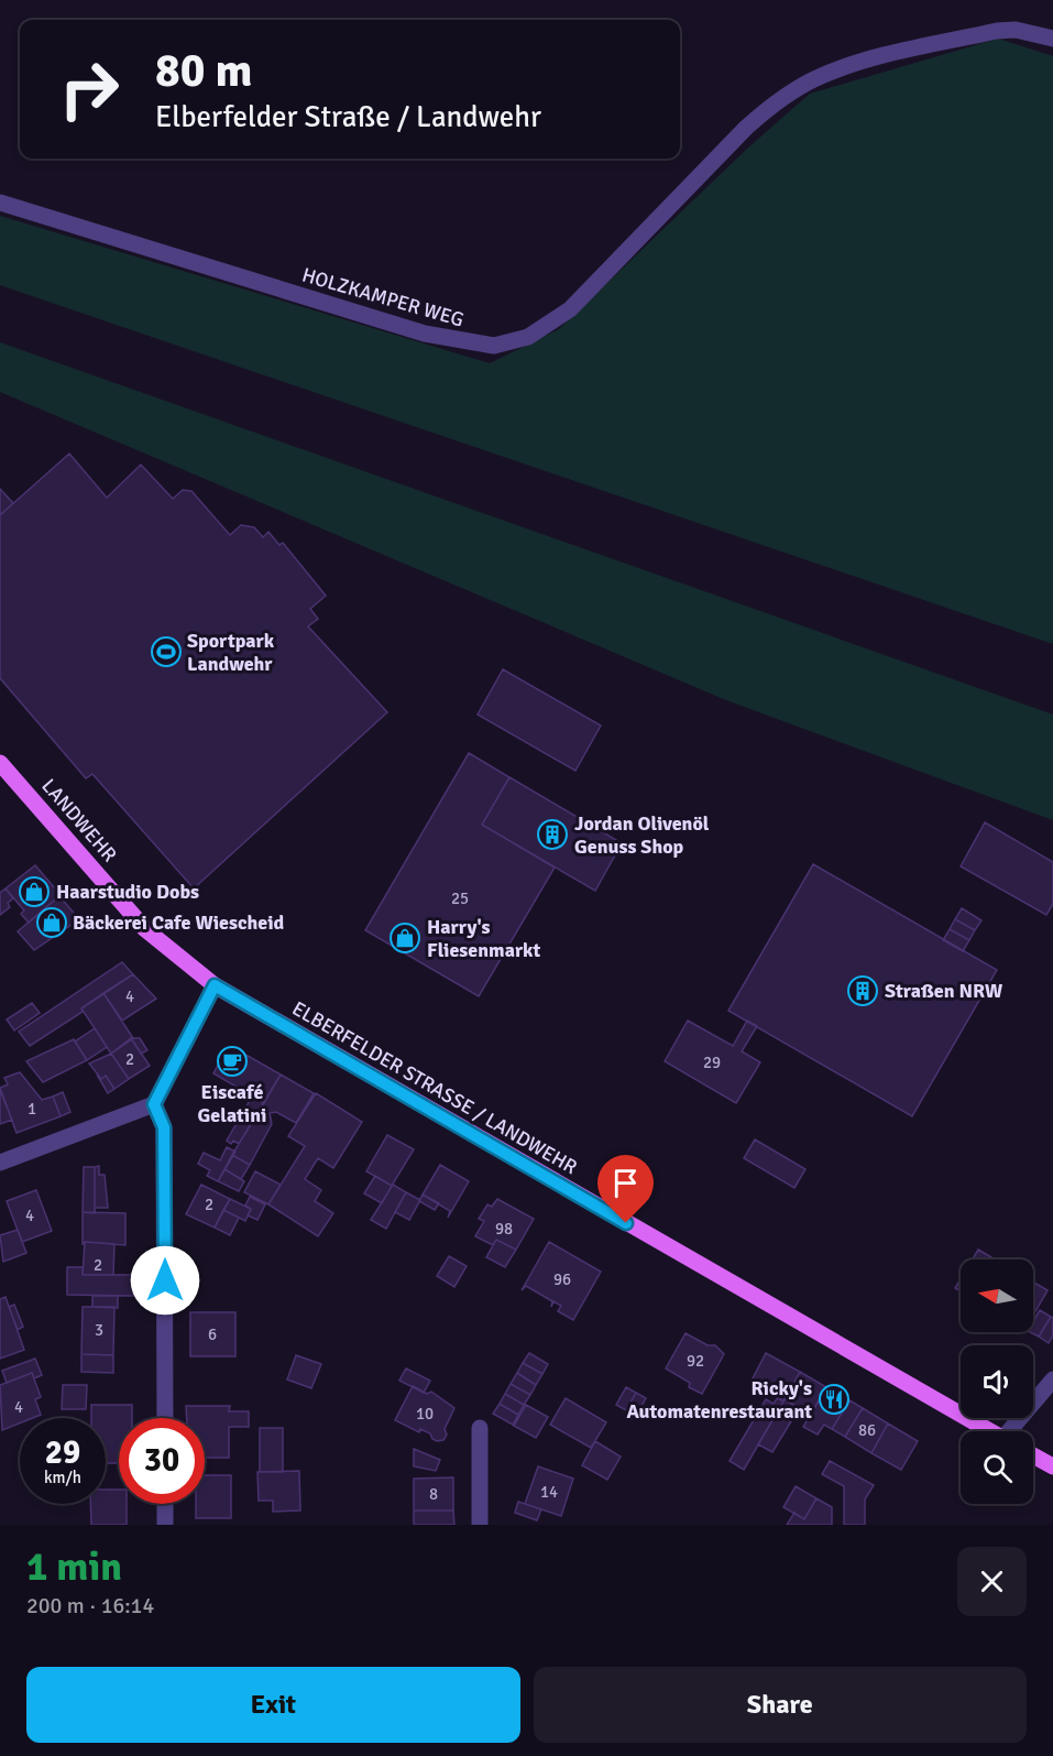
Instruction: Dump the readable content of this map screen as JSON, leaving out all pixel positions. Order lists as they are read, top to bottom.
{
  "streets": {
    "main road": ["LANDWEHR", "ELBERFELDER STRASSE / LANDWEHR"],
    "street": ["HOLZKAMPER WEG"]
  },
  "crossings": [
    ["LANDWEHR", "ELBERFELDER STRASSE / LANDWEHR"]
  ],
  "places": {
    "sports": ["Sportpark Landwehr"],
    "building": ["Jordan Olivenöl Genuss Shop", "Straßen NRW"],
    "shop": ["Haarstudio Dobs", "Bäckerei Cafe Wiescheid", "Harry's Fliesenmarkt"],
    "cafe": ["Eiscafé Gelatini"],
    "restaurant": ["Ricky's Automatenrestaurant"]
  },
  "house_numbers": [
    "25",
    "4",
    "2",
    "29",
    "1",
    "2",
    "4",
    "98",
    "2",
    "96",
    "3",
    "6",
    "92",
    "4",
    "10",
    "86",
    "14",
    "8"
  ],
  "north": "left",
  "page": {
    "turn": ["80 m", "Elberfelder Straße / Landwehr"],
    "speed": "29 km/h",
    "limit": "30",
    "heading": ["1 min", "200 m · 16:14"],
    "buttons": ["Exit", "Share"]
  }
}
